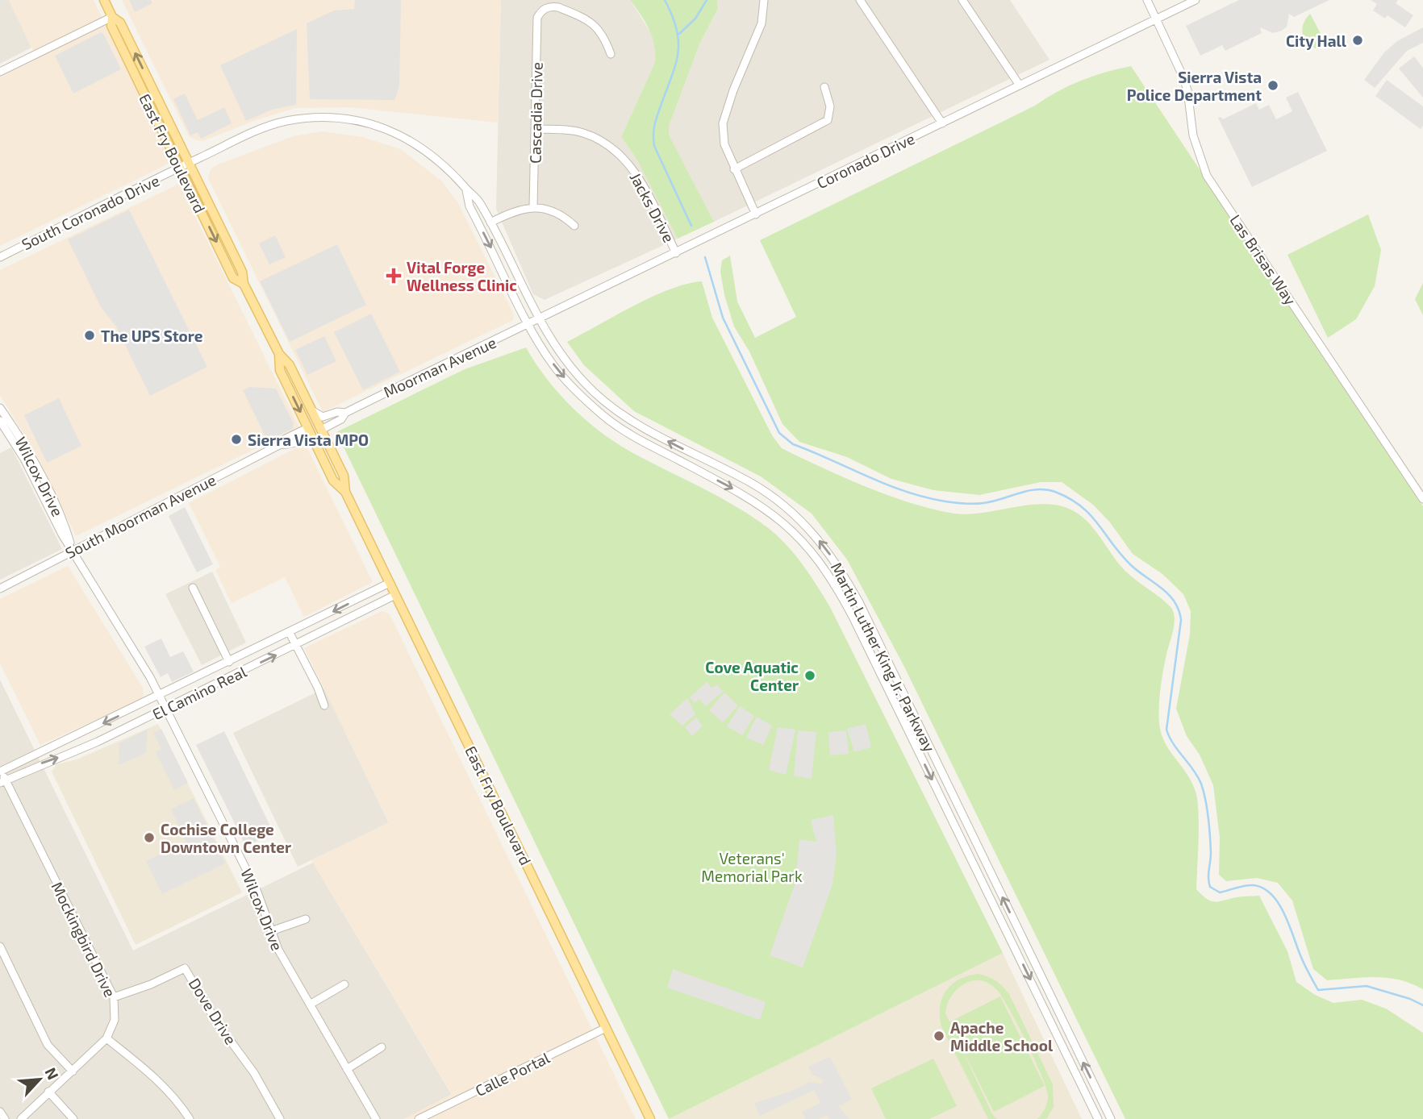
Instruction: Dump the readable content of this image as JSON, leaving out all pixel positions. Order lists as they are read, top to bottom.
{
  "streets": {
    "main road": ["East Fry Boulevard"],
    "street": [
      "Cascadia Drive",
      "Coronado Drive",
      "Jacks Drive",
      "South Coronado Drive",
      "Las Brisas Way",
      "Moorman Avenue",
      "Wilcox Drive",
      "South Moorman Avenue",
      "Martin Luther King Jr. Parkway",
      "El Camino Real",
      "Mockingbird Drive",
      "Dove Drive",
      "Calle Portal"
    ]
  },
  "crossings": [
    ["Cascadia Drive", "Jacks Drive"],
    ["East Fry Boulevard", "South Coronado Drive"],
    ["East Fry Boulevard", "Moorman Avenue"],
    ["East Fry Boulevard", "South Moorman Avenue"],
    ["East Fry Boulevard", "El Camino Real"],
    ["East Fry Boulevard", "Calle Portal"],
    ["Coronado Drive", "Jacks Drive"],
    ["Coronado Drive", "Las Brisas Way"],
    ["Coronado Drive", "Moorman Avenue"],
    ["Coronado Drive", "Martin Luther King Jr. Parkway"],
    ["Moorman Avenue", "Martin Luther King Jr. Parkway"],
    ["Wilcox Drive", "South Moorman Avenue"],
    ["Wilcox Drive", "El Camino Real"],
    ["El Camino Real", "Mockingbird Drive"],
    ["Mockingbird Drive", "Dove Drive"]
  ],
  "parks": ["Veterans' Memorial Park"],
  "places": {
    "other": [
      "City Hall",
      "Sierra Vista Police Department",
      "The UPS Store",
      "Sierra Vista MPO",
      "Cove Aquatic Center",
      "Cochise College Downtown Center",
      "Apache Middle School"
    ],
    "health": ["Vital Forge Wellness Clinic"]
  },
  "north": "top right"
}
